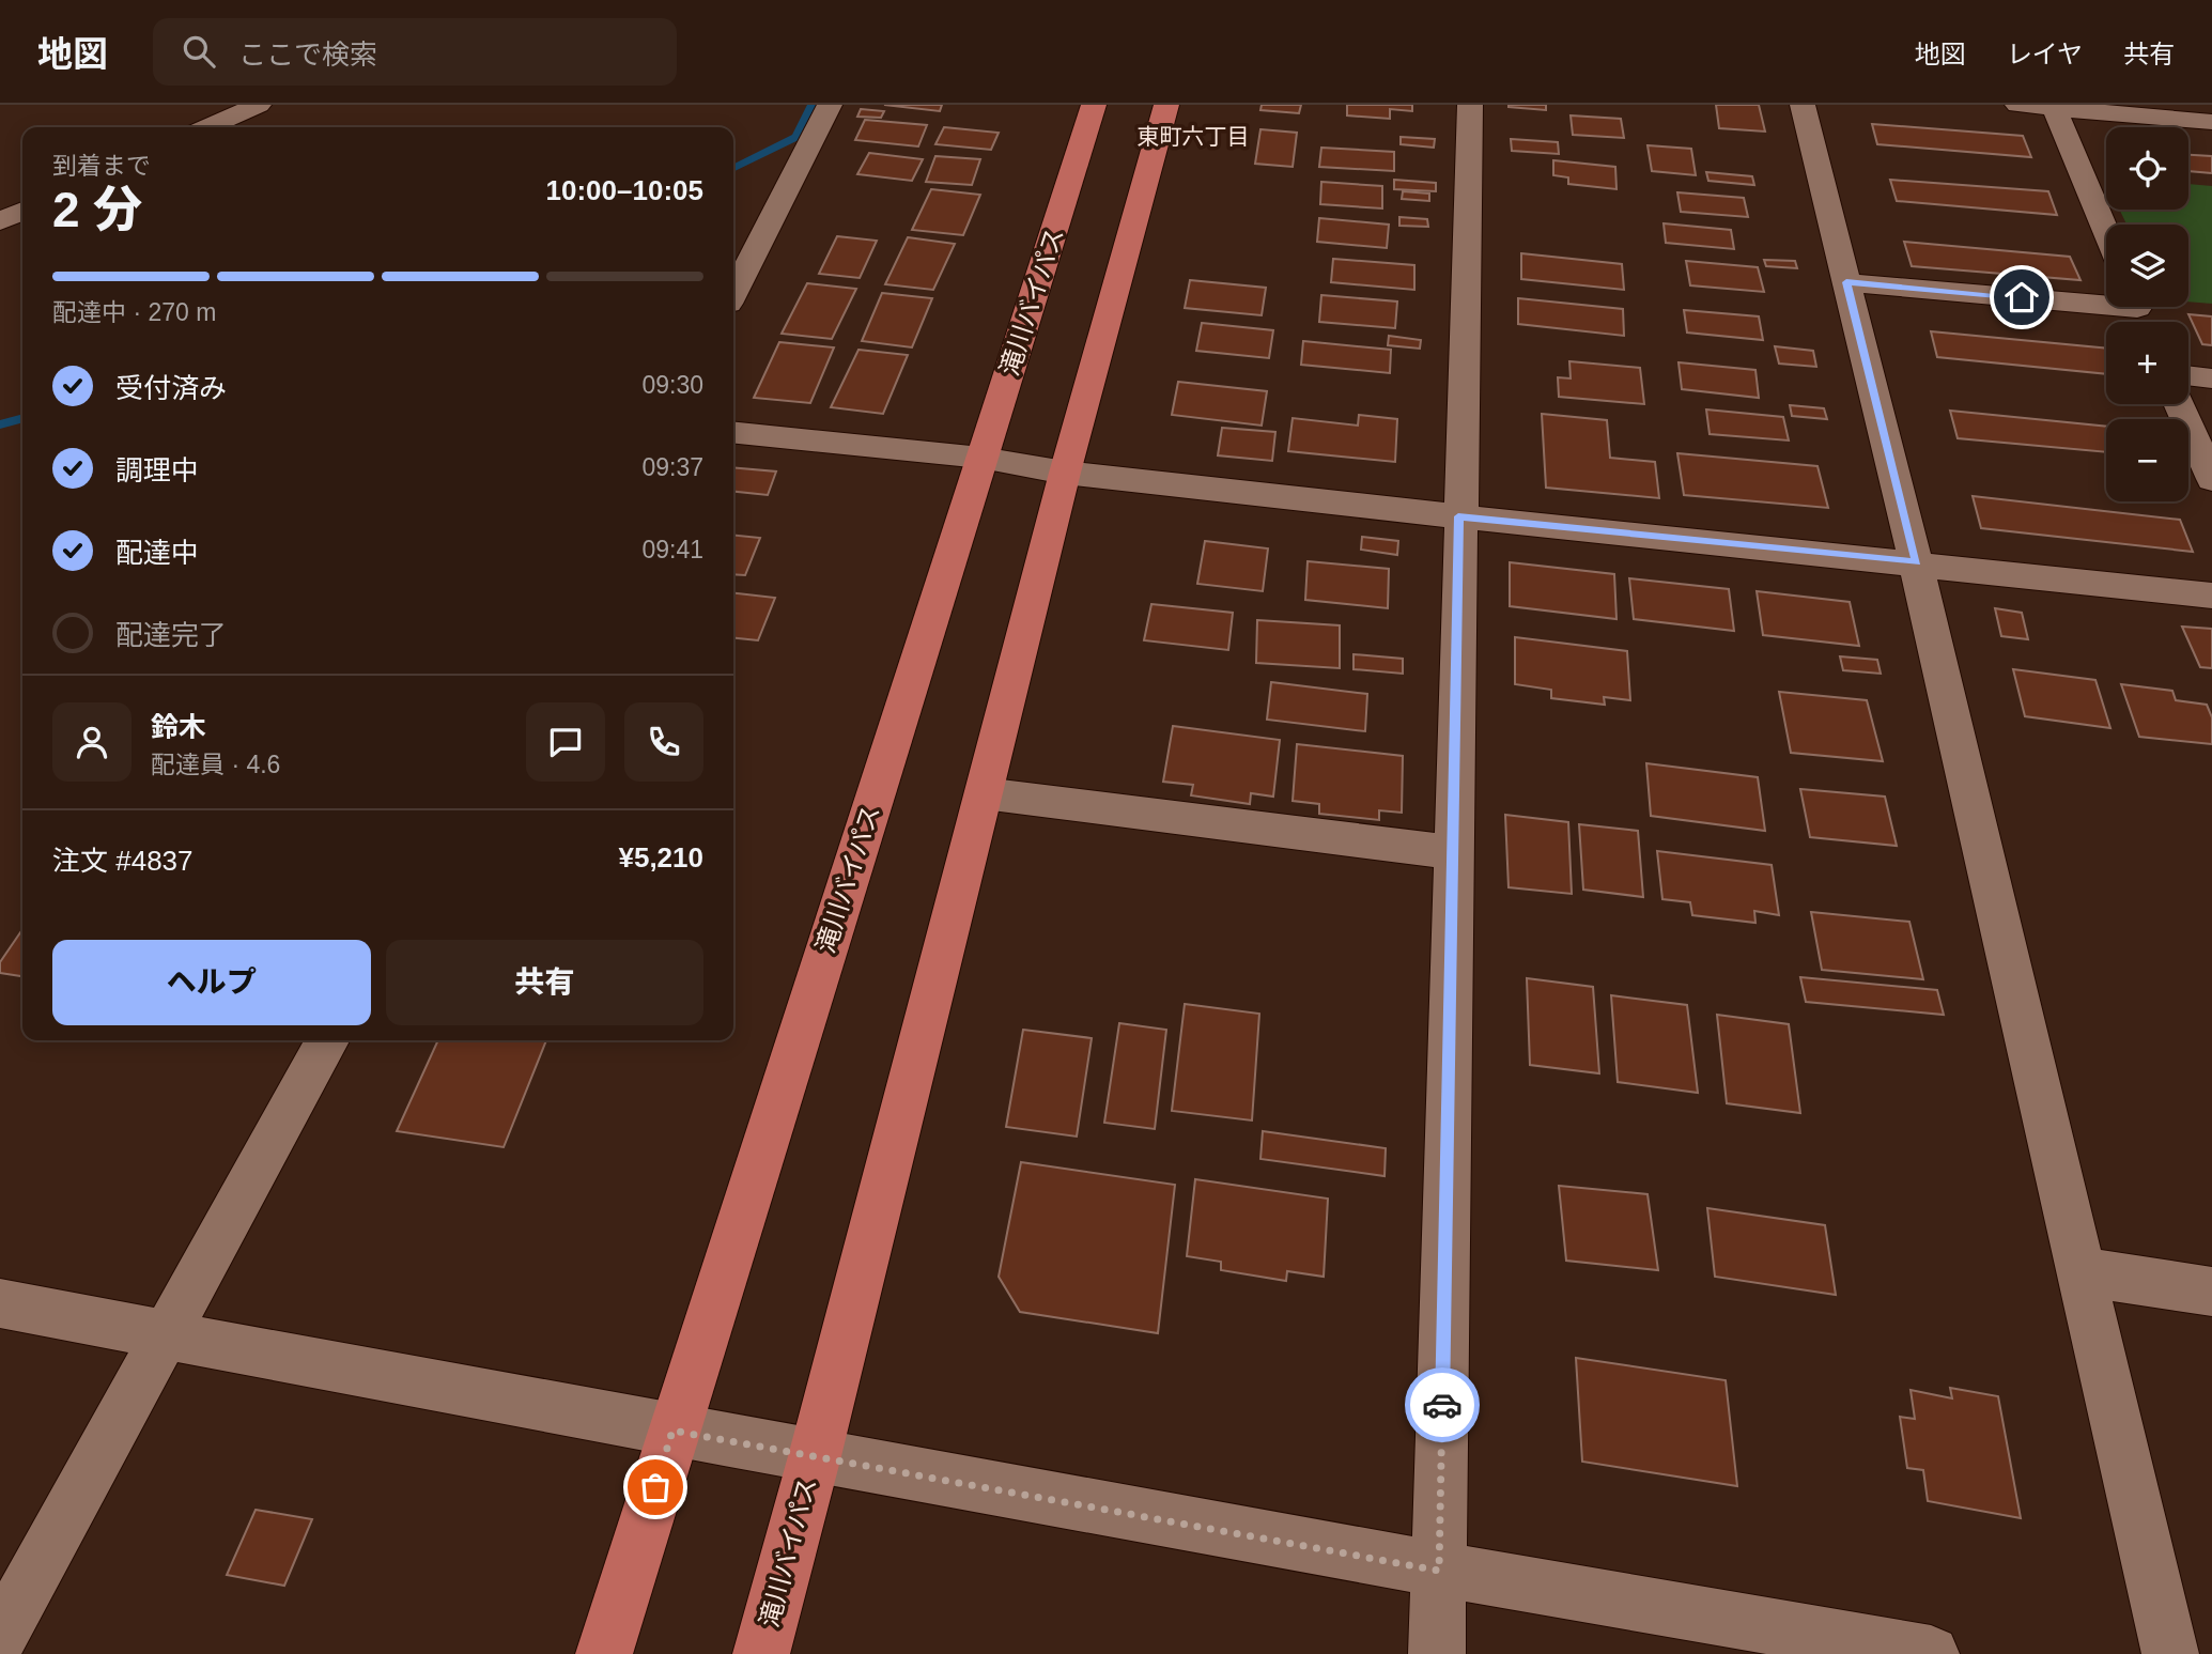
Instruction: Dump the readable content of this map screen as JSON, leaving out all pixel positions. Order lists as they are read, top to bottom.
{
  "streets": {
    "highway": ["滝川バイパス"]
  },
  "districts": ["東町六丁目"],
  "page": {
    "header": "地図",
    "search": "ここで検索",
    "nav": ["地図", "レイヤ", "共有"],
    "map_buttons": ["+", "−"],
    "heading": ["2 分", "到着まで", "10:00–10:05"],
    "panel": [
      "鈴木",
      "配達員 · 4.6",
      "注文 #4837",
      "¥5,210"
    ],
    "bar": "配達中 · 270 m",
    "list": [
      ["受付済み", "09:30"],
      ["調理中", "09:37"],
      ["配達中", "09:41"],
      "配達完了"
    ],
    "buttons": ["ヘルプ", "共有"]
  }
}
